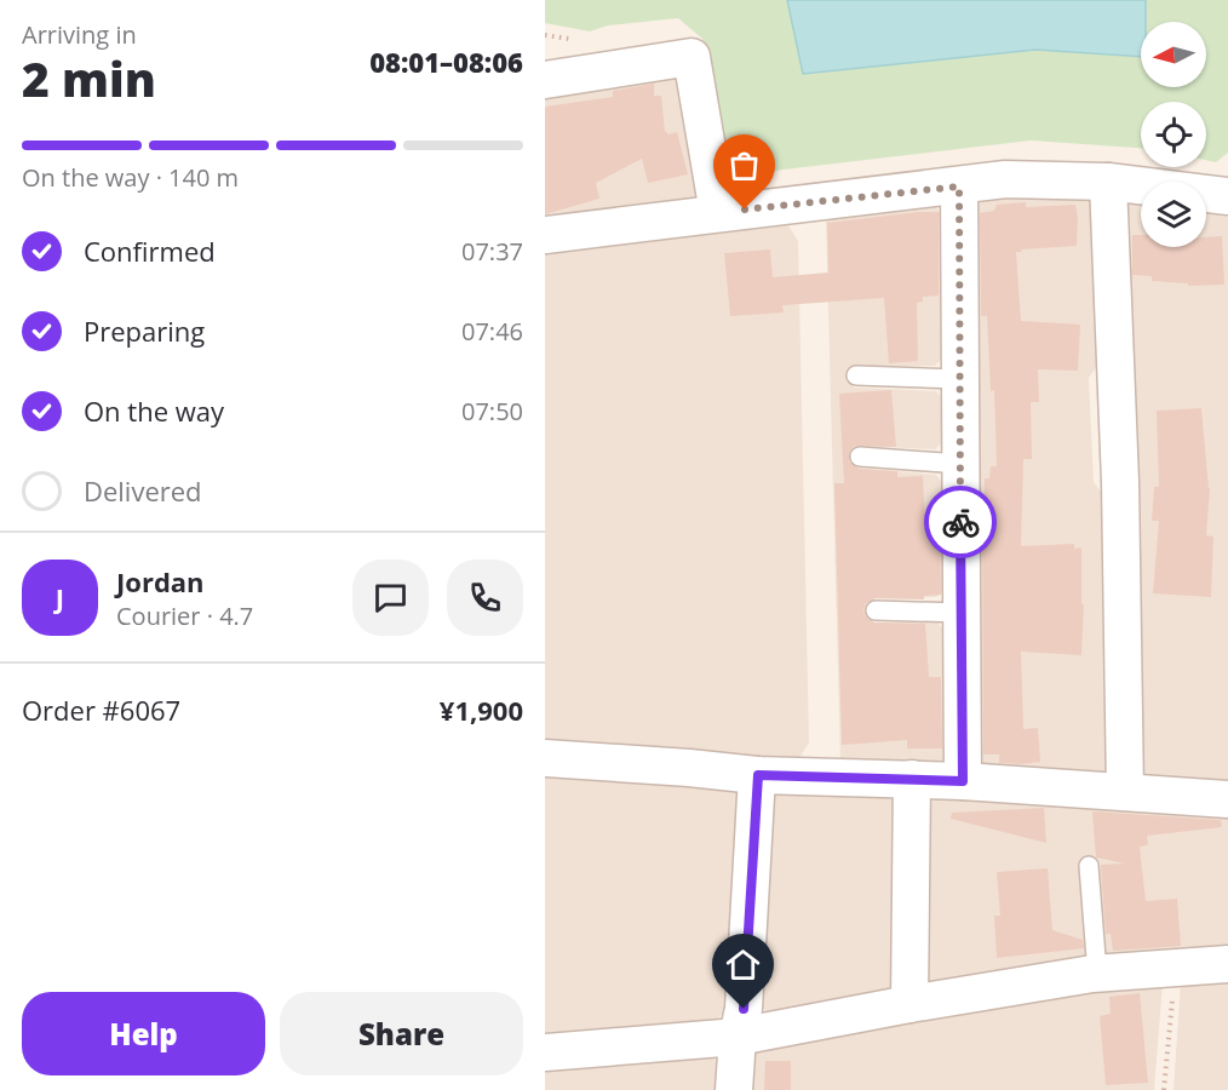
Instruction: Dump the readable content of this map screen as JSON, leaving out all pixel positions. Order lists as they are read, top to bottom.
{
  "north": "left",
  "page": {
    "heading": ["2 min", "Arriving in", "08:01–08:06"],
    "panel": [
      "Jordan",
      "Courier · 4.7",
      "Order #6067",
      "¥1,900"
    ],
    "bar": "On the way · 140 m",
    "list": [
      ["Confirmed", "07:37"],
      ["Preparing", "07:46"],
      ["On the way", "07:50"],
      "Delivered"
    ],
    "round": "J",
    "buttons": ["Help", "Share"]
  }
}
